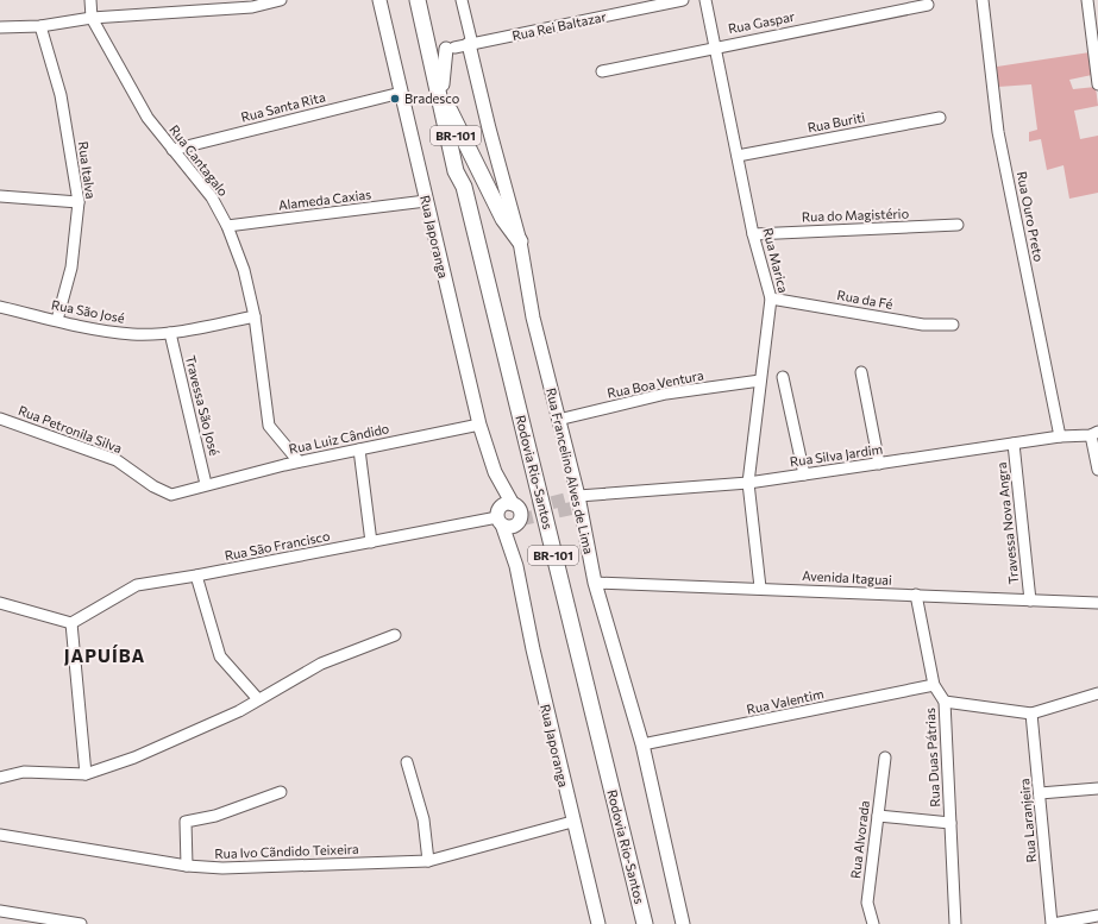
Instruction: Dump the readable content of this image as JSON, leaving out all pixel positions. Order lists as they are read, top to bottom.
{
  "streets": {
    "highway": ["BR-101", "Rodovia Rio-Santos"],
    "main road": ["Rua Japoranga", "Rua Francelino Alves de Lima"],
    "street": [
      "Rua Gaspar",
      "Rua Rei Baltazar",
      "Rua Santa Rita",
      "Rua Buriti",
      "Rua Cantagalo",
      "Rua Italva",
      "Alameda Caxias",
      "Rua do Magistério",
      "Rua Ouro Preto",
      "Rua Marica",
      "Rua da Fé",
      "Rua São José",
      "Rua Boa Ventura",
      "Travessa São José",
      "Rua Petronila Silva",
      "Rua Luiz Cândido",
      "Rua Silva Jardim",
      "Travessa Nova Angra",
      "Rua São Francisco",
      "Avenida Itaguai",
      "Rua Valentim",
      "Rua Duas Pátrias",
      "Rua Laranjeira",
      "Rua Alvorada",
      "Rua Ivo Cãndido Teixeira"
    ]
  },
  "crossings": [
    ["Rua Gaspar", "Rua Marica"],
    ["Rua Rei Baltazar", "Rua Francelino Alves de Lima"],
    ["Rua Rei Baltazar", "Rodovia Rio-Santos"],
    ["Rua Santa Rita", "Rua Cantagalo"],
    ["Rua Santa Rita", "Rua Japoranga"],
    ["Rua Buriti", "Rua Marica"],
    ["Rua Cantagalo", "Alameda Caxias"],
    ["Rua Cantagalo", "Rua São José"],
    ["Rua Cantagalo", "Rua Luiz Cândido"],
    ["Rua Italva", "Rua São José"],
    ["Alameda Caxias", "Rua Japoranga"],
    ["Rua do Magistério", "Rua Marica"],
    ["Rua Ouro Preto", "Rua Silva Jardim"],
    ["Rua Japoranga", "Rua Luiz Cândido"],
    ["Rua Japoranga", "Rua São Francisco"],
    ["Rua Japoranga", "Rua Ivo Cãndido Teixeira"],
    ["Rua Marica", "Rua da Fé"],
    ["Rua Marica", "Rua Boa Ventura"],
    ["Rua Marica", "Rua Silva Jardim"],
    ["Rua Marica", "Avenida Itaguai"],
    ["Rua São José", "Travessa São José"],
    ["Rua Boa Ventura", "Rua Francelino Alves de Lima"],
    ["Travessa São José", "Rua Petronila Silva"],
    ["Travessa São José", "Rua Luiz Cândido"],
    ["Rua Petronila Silva", "Rua Luiz Cândido"],
    ["Rua Silva Jardim", "Rua Francelino Alves de Lima"],
    ["Rua Silva Jardim", "Travessa Nova Angra"],
    ["Rua Francelino Alves de Lima", "Avenida Itaguai"],
    ["Rua Francelino Alves de Lima", "Rua Valentim"],
    ["Travessa Nova Angra", "Avenida Itaguai"],
    ["Avenida Itaguai", "Rua Duas Pátrias"],
    ["Rua Valentim", "Rua Duas Pátrias"]
  ],
  "districts": ["JAPUÍBA"],
  "places": ["Bradesco"]
}
